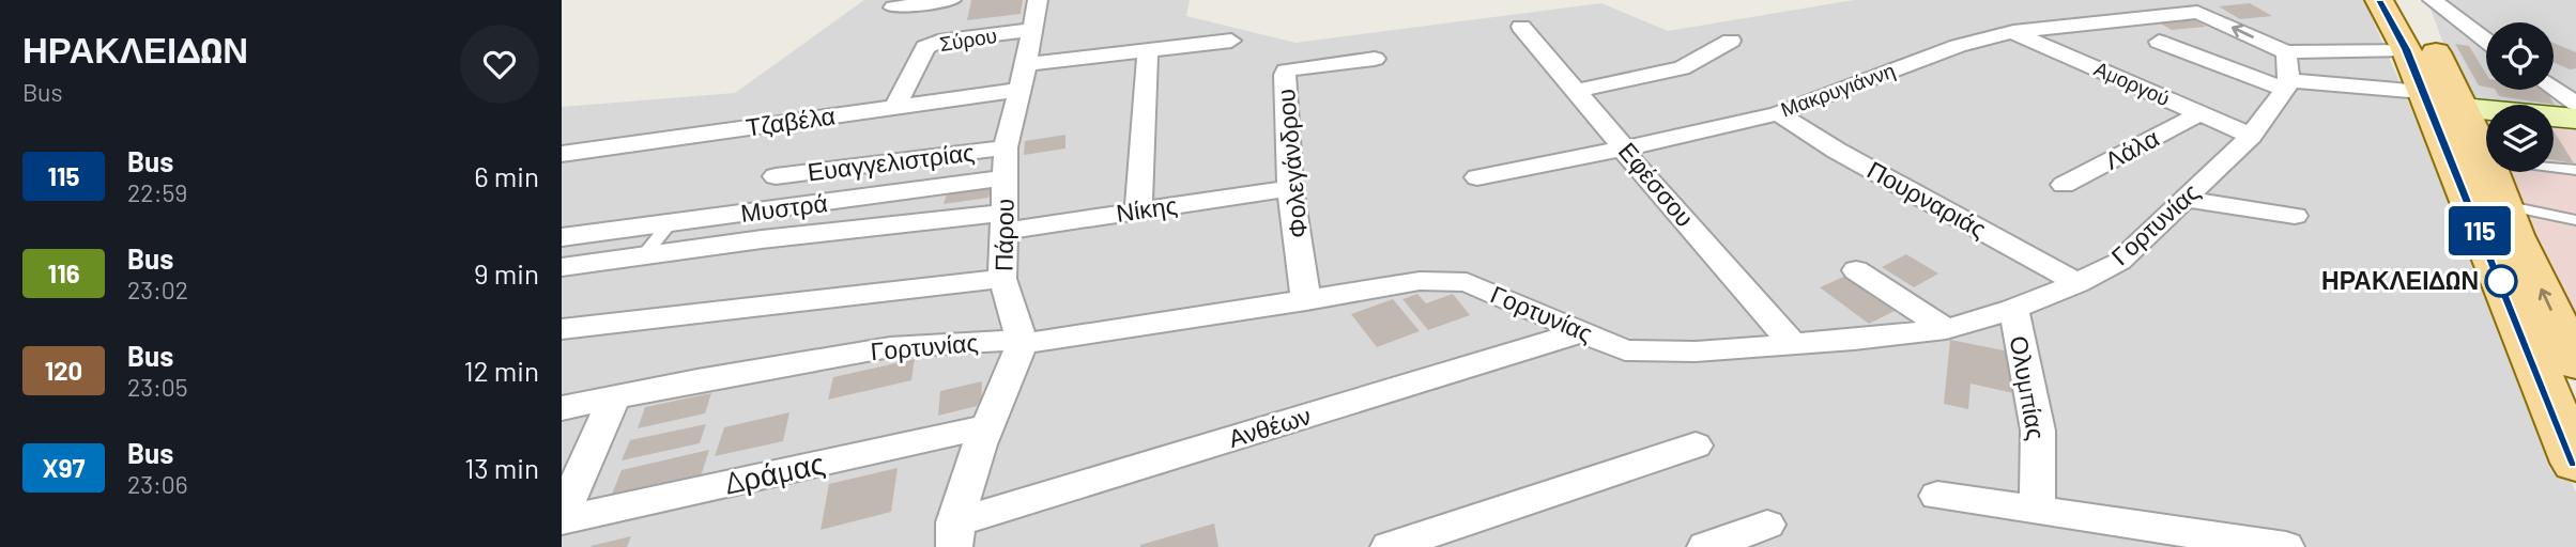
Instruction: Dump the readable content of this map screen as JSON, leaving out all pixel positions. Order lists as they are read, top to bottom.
{
  "streets": {
    "street": [
      "Σύρου",
      "Αμοργού",
      "Μακρυγιάννη",
      "Τζαβέλα",
      "Λάλα",
      "Ευαγγελιστρίας",
      "Φολεγάνδρου",
      "Εφέσσου",
      "Πουρναριάς",
      "Μυστρά",
      "Νίκης",
      "Γορτυνίας",
      "Πάρου",
      "Ολυμπίας",
      "Ανθέων",
      "Δράμας"
    ]
  },
  "crossings": [
    ["Σύρου", "Τζαβέλα"],
    ["Σύρου", "Πάρου"],
    ["Αμοργού", "Μακρυγιάννη"],
    ["Αμοργού", "Λάλα"],
    ["Αμοργού", "Γορτυνίας"],
    ["Μακρυγιάννη", "Εφέσσου"],
    ["Μακρυγιάννη", "Πουρναριάς"],
    ["Μακρυγιάννη", "Γορτυνίας"],
    ["Τζαβέλα", "Πάρου"],
    ["Ευαγγελιστρίας", "Πάρου"],
    ["Φολεγάνδρου", "Νίκης"],
    ["Φολεγάνδρου", "Γορτυνίας"],
    ["Εφέσσου", "Γορτυνίας"],
    ["Πουρναριάς", "Γορτυνίας"],
    ["Μυστρά", "Πάρου"],
    ["Νίκης", "Πάρου"],
    ["Γορτυνίας", "Πάρου"],
    ["Γορτυνίας", "Ολυμπίας"],
    ["Γορτυνίας", "Ανθέων"]
  ],
  "places": ["ΗΡΑΚΛΕΙΔΩΝ"],
  "lines": ["bus line 115"],
  "page": {
    "heading": ["ΗΡΑΚΛΕΙΔΩΝ", "Bus"],
    "on_map": "115",
    "list": [
      {
        "mark": "115",
        "name": "Bus",
        "note": "22:59",
        "value": "6 min"
      },
      {
        "mark": "116",
        "name": "Bus",
        "note": "23:02",
        "value": "9 min"
      },
      {
        "mark": "120",
        "name": "Bus",
        "note": "23:05",
        "value": "12 min"
      },
      {
        "mark": "X97",
        "name": "Bus",
        "note": "23:06",
        "value": "13 min"
      }
    ]
  }
}
